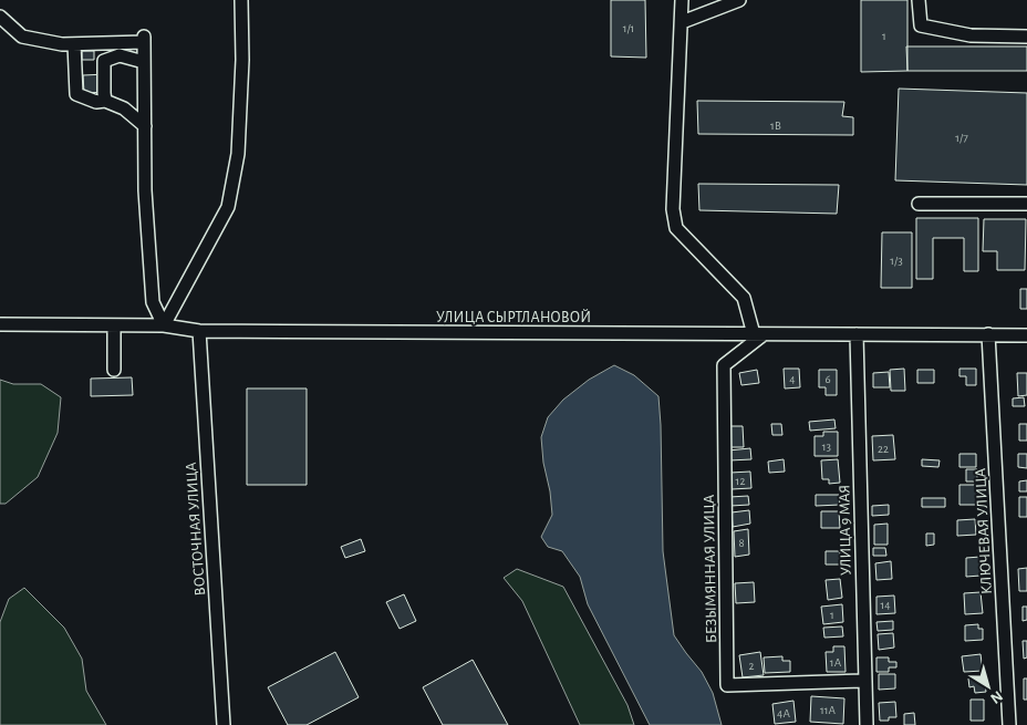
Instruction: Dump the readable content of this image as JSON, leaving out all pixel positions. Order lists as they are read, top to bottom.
{
  "streets": {
    "street": [
      "УЛИЦА СЫРТЛАНОВОЙ",
      "ВОСТОЧНАЯ УЛИЦА",
      "УЛИЦА 9 МАЯ",
      "КЛЮЧЕВАЯ УЛИЦА",
      "БЕЗЫМЯННАЯ УЛИЦА"
    ]
  },
  "crossings": [
    ["УЛИЦА СЫРТЛАНОВОЙ", "ВОСТОЧНАЯ УЛИЦА"],
    ["УЛИЦА СЫРТЛАНОВОЙ", "УЛИЦА 9 МАЯ"],
    ["УЛИЦА СЫРТЛАНОВОЙ", "КЛЮЧЕВАЯ УЛИЦА"],
    ["УЛИЦА СЫРТЛАНОВОЙ", "БЕЗЫМЯННАЯ УЛИЦА"],
    ["УЛИЦА 9 МАЯ", "БЕЗЫМЯННАЯ УЛИЦА"]
  ],
  "house_numbers": [
    "1/1",
    "1",
    "1В",
    "1/7",
    "1/3",
    "4",
    "6",
    "13",
    "22",
    "12",
    "8",
    "14",
    "1",
    "1А",
    "2",
    "11А",
    "4А"
  ],
  "north": "bottom right"
}
